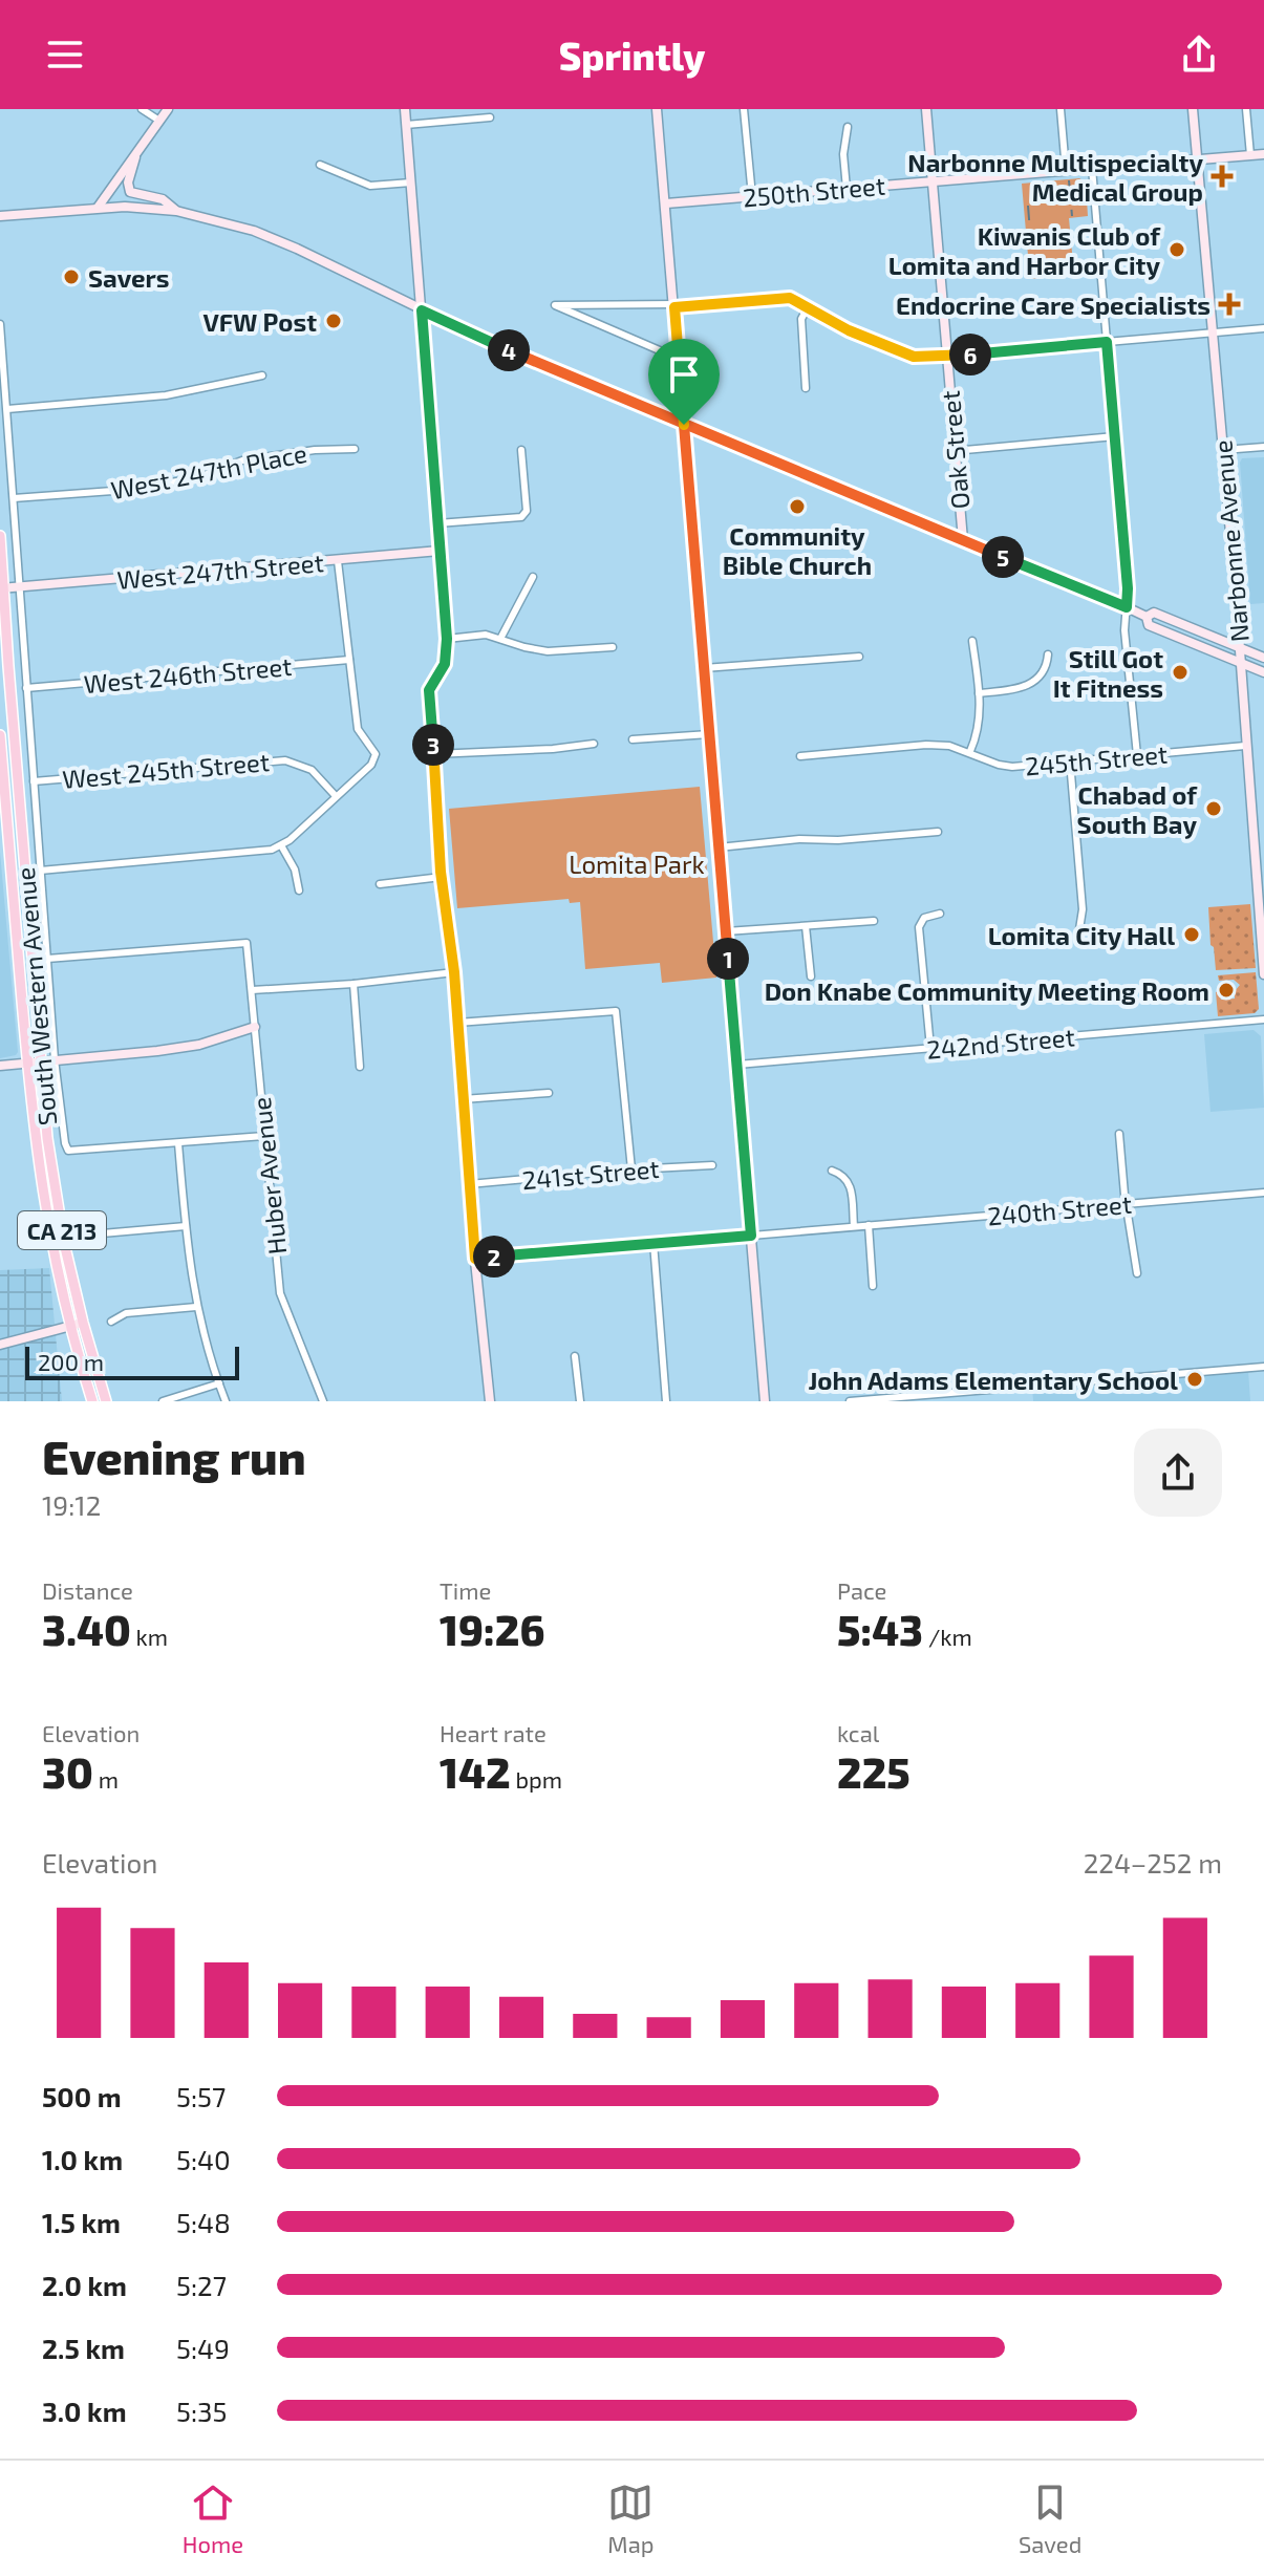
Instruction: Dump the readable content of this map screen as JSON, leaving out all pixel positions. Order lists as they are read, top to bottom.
{
  "streets": {
    "main road": ["South Western Avenue", "CA 213"],
    "street": [
      "250th Street",
      "Oak Street",
      "West 247th Place",
      "Narbonne Avenue",
      "West 247th Street",
      "West 246th Street",
      "245th Street",
      "West 245th Street",
      "242nd Street",
      "241st Street",
      "Huber Avenue",
      "240th Street"
    ]
  },
  "crossings": [
    ["250th Street", "Oak Street"],
    ["250th Street", "Narbonne Avenue"],
    ["West 247th Place", "South Western Avenue"],
    ["Narbonne Avenue", "245th Street"],
    ["West 247th Street", "South Western Avenue"],
    ["West 246th Street", "South Western Avenue"],
    ["West 245th Street", "South Western Avenue"],
    ["South Western Avenue", "Huber Avenue"]
  ],
  "parks": ["Lomita Park"],
  "places": {
    "health": ["Narbonne Multispecialty Medical Group", "Endocrine Care Specialists"],
    "other": [
      "Kiwanis Club of Lomita and Harbor City",
      "Savers",
      "VFW Post",
      "Community Bible Church",
      "Still Got It Fitness",
      "Chabad of South Bay",
      "Lomita City Hall",
      "Don Knabe Community Meeting Room",
      "John Adams Elementary School"
    ]
  },
  "scale_bar": "200 m",
  "page": {
    "header": "Sprintly",
    "pins": [
      "4",
      "6",
      "5",
      "3",
      "1",
      "2"
    ],
    "scale": "200 m",
    "heading": ["Evening run", "19:12"],
    "stats": [
      ["Distance", "3.40 km"],
      ["Time", "19:26"],
      ["Pace", "5:43 /km"],
      ["Elevation", "30 m"],
      ["Heart rate", "142 bpm"],
      ["kcal", "225"]
    ],
    "chart": ["Elevation", "224–252 m"],
    "list": [
      {
        "name": "500 m",
        "note": "5:57"
      },
      {
        "name": "1.0 km",
        "note": "5:40"
      },
      {
        "name": "1.5 km",
        "note": "5:48"
      },
      {
        "name": "2.0 km",
        "note": "5:27"
      },
      {
        "name": "2.5 km",
        "note": "5:49"
      },
      {
        "name": "3.0 km",
        "note": "5:35"
      }
    ],
    "tabs": ["Home", "Map", "Saved"]
  }
}
